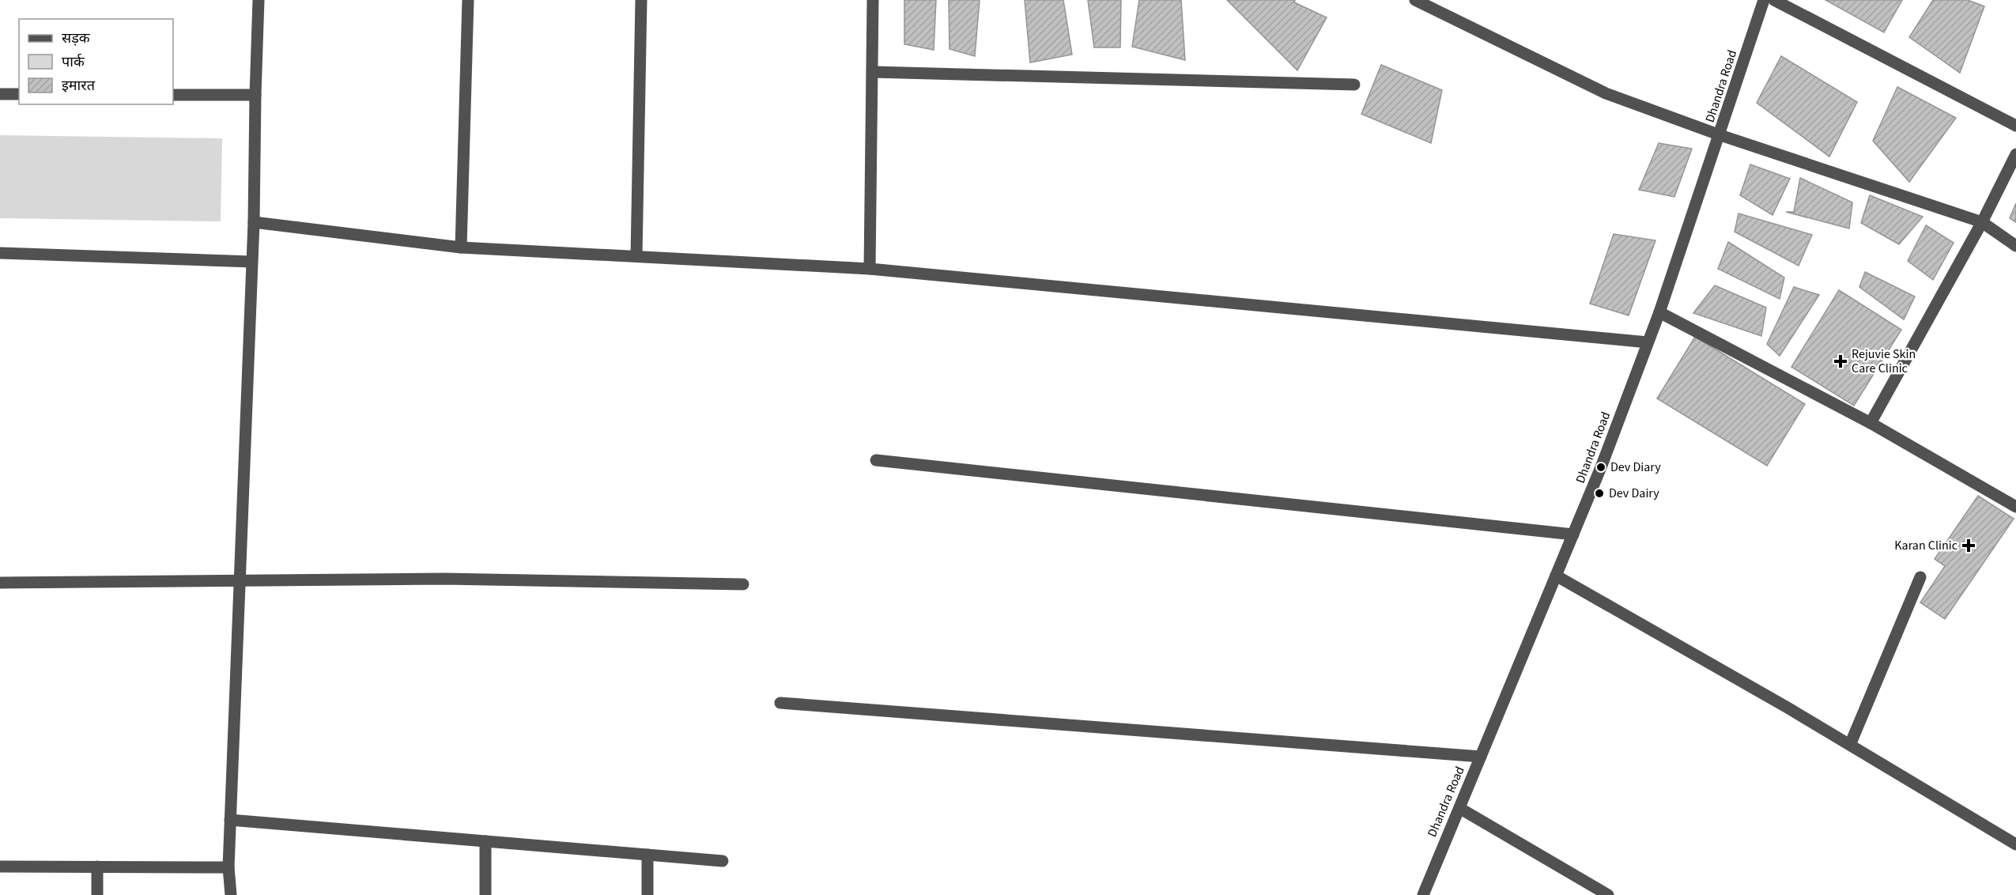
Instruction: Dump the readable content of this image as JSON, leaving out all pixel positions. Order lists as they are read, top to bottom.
{
  "streets": {
    "street": ["Dhandra Road"]
  },
  "places": {
    "health": ["Rejuvie Skin Care Clinic", "Karan Clinic"],
    "other": ["Dev Diary", "Dev Dairy"]
  },
  "legend": ["सड़क", "पार्क", "इमारत"]
}
